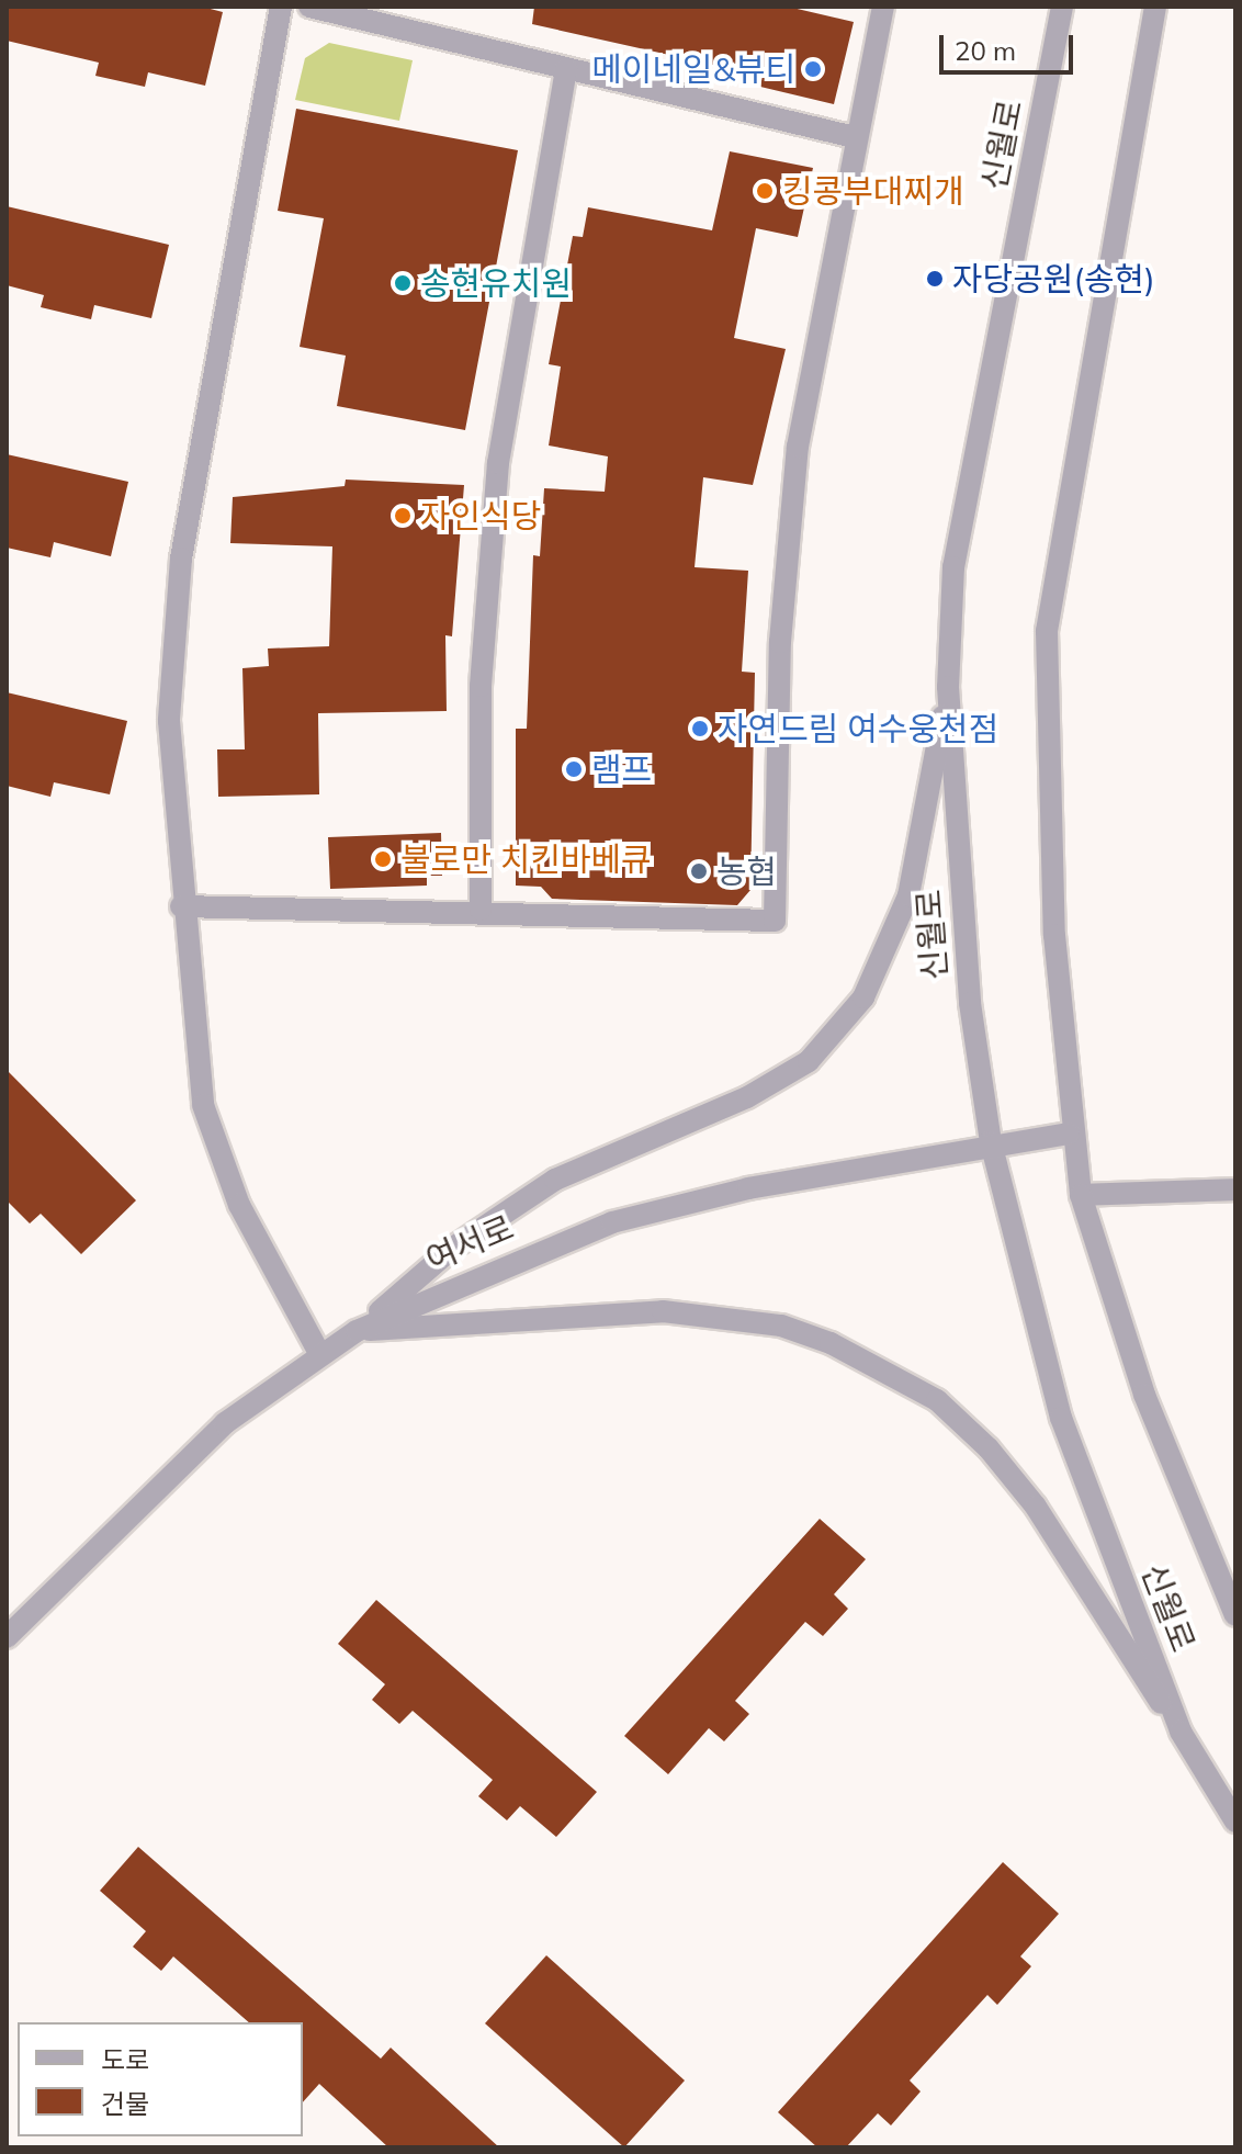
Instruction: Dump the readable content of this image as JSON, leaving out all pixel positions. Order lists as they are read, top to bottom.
{
  "streets": {
    "street": ["신월로", "여서로"]
  },
  "crossings": [
    ["신월로", "여서로"]
  ],
  "places": [
    "메이네일&뷰티",
    "킹콩부대찌개",
    "자당공원(송현)",
    "송현유치원",
    "자인식당",
    "자연드림 여수웅천점",
    "램프",
    "불로만 치킨바베큐",
    "농협"
  ],
  "legend": ["도로", "건물"],
  "scale_bar": "20 m"
}
